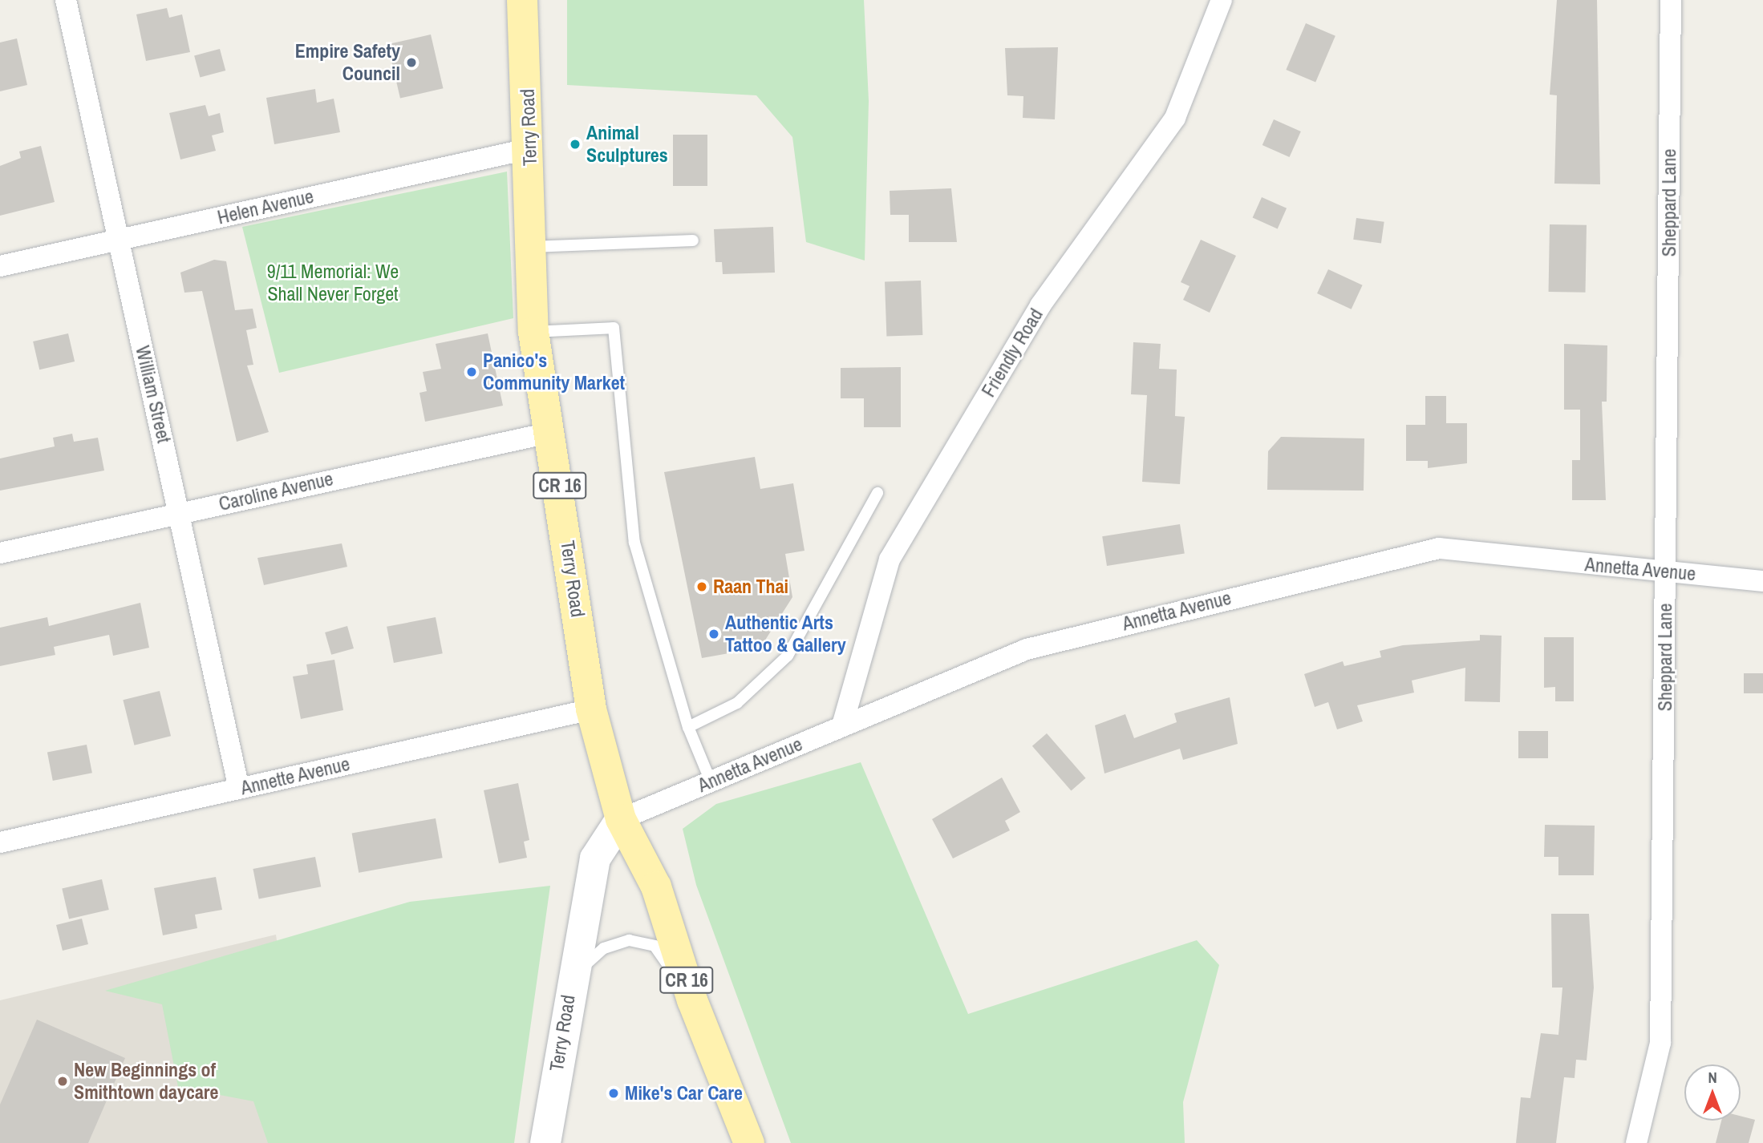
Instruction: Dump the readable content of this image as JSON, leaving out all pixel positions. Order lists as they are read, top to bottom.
{
  "streets": {
    "main road": ["Terry Road", "CR 16"],
    "street": [
      "Sheppard Lane",
      "Helen Avenue",
      "Friendly Road",
      "William Street",
      "Caroline Avenue",
      "Annetta Avenue",
      "Annette Avenue"
    ]
  },
  "crossings": [
    ["Terry Road", "Helen Avenue"],
    ["Terry Road", "CR 16"],
    ["Terry Road", "Caroline Avenue"],
    ["Terry Road", "Annetta Avenue"],
    ["Terry Road", "Annette Avenue"],
    ["Sheppard Lane", "Annetta Avenue"],
    ["Helen Avenue", "William Street"],
    ["Friendly Road", "Annetta Avenue"],
    ["William Street", "Caroline Avenue"],
    ["William Street", "Annette Avenue"],
    ["CR 16", "Annetta Avenue"]
  ],
  "parks": ["9/11 Memorial: We Shall Never Forget"],
  "places": [
    "Empire Safety Council",
    "Animal Sculptures",
    "Panico's Community Market",
    "Raan Thai",
    "Authentic Arts Tattoo & Gallery",
    "New Beginnings of Smithtown daycare",
    "Mike's Car Care"
  ],
  "north": "top"
}
